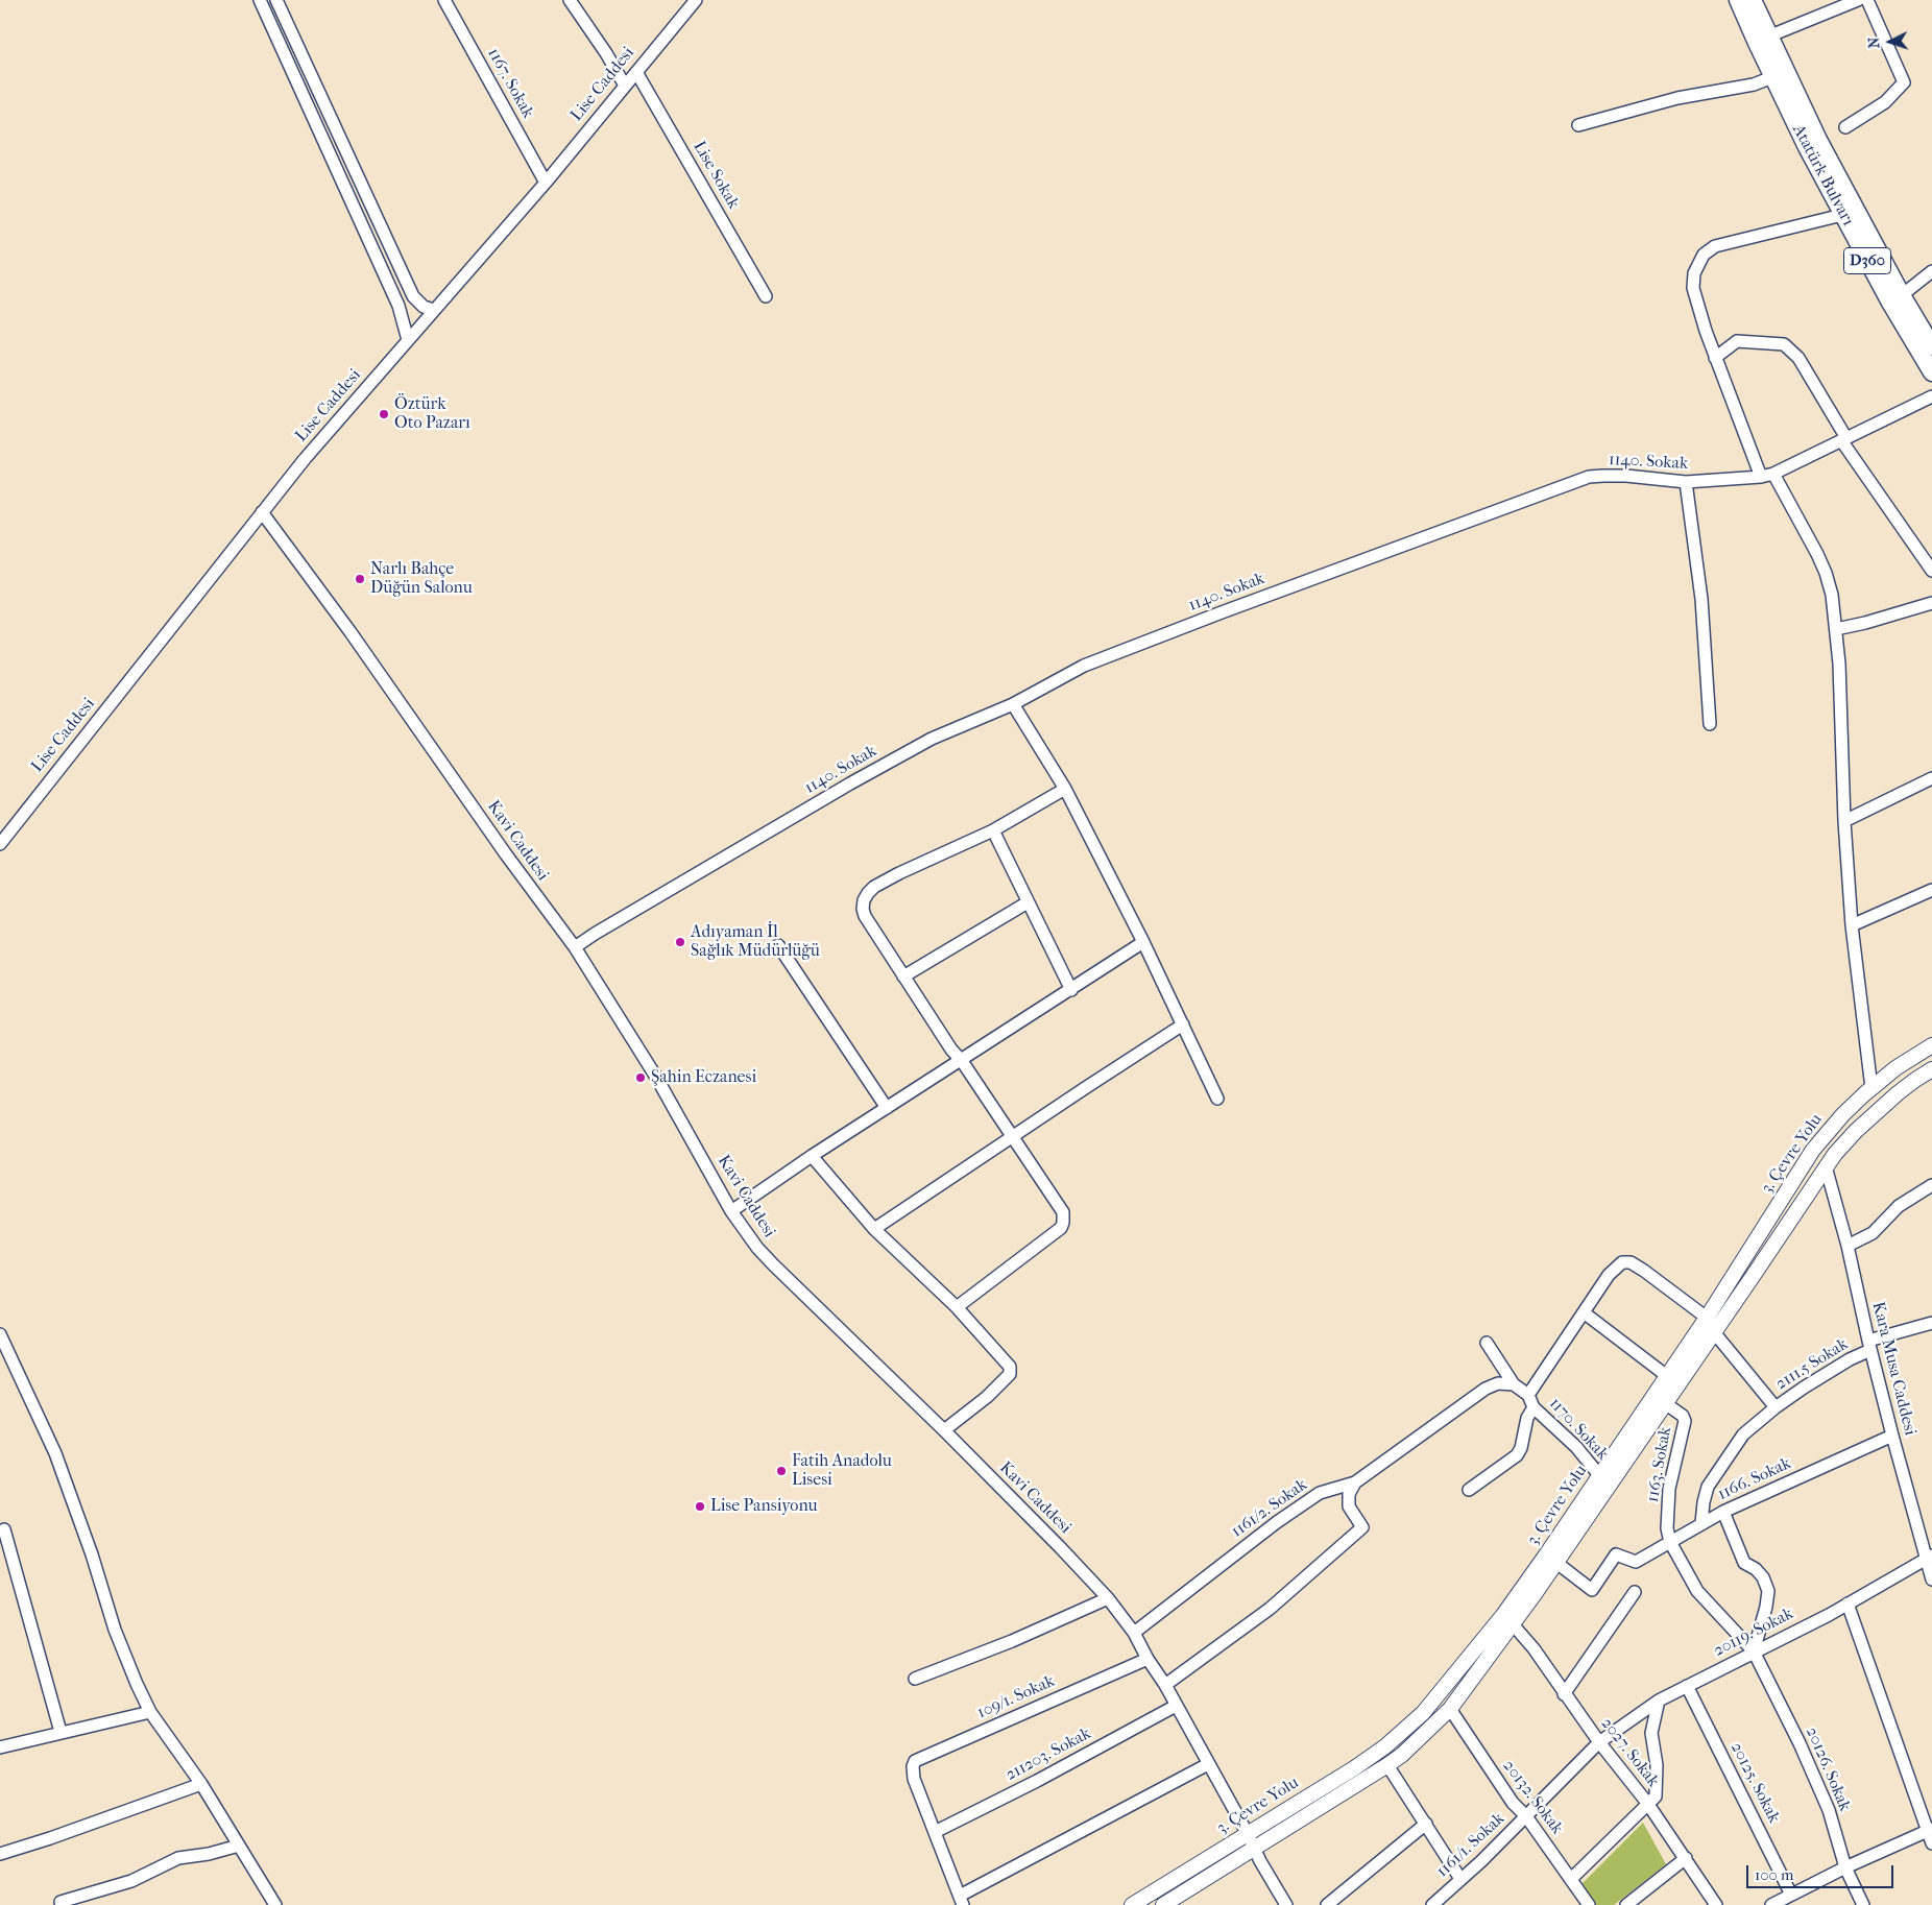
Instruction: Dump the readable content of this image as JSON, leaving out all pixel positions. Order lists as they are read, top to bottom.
{
  "streets": {
    "highway": ["Atatürk Bulvarı", "D360"],
    "main road": ["3. Çevre Yolu"],
    "street": [
      "1167. Sokak",
      "Lise Caddesi",
      "Lise Sokak",
      "1140. Sokak",
      "Kavi Caddesi",
      "2111.5 Sokak",
      "Kara Musa Caddesi",
      "1170. Sokak",
      "1163. Sokak",
      "1166. Sokak",
      "1161/2. Sokak",
      "20119. Sokak",
      "109/1. Sokak",
      "2027. Sokak",
      "211203. Sokak",
      "20126. Sokak",
      "20125. Sokak",
      "20132. Sokak",
      "1161/1. Sokak"
    ]
  },
  "crossings": [
    ["1167. Sokak", "Lise Caddesi"],
    ["Lise Caddesi", "Lise Sokak"],
    ["Lise Caddesi", "Kavi Caddesi"],
    ["1140. Sokak", "Kavi Caddesi"],
    ["Kavi Caddesi", "3. Çevre Yolu"],
    ["Kavi Caddesi", "1161/2. Sokak"],
    ["Kavi Caddesi", "109/1. Sokak"],
    ["Kavi Caddesi", "211203. Sokak"],
    ["3. Çevre Yolu", "2111.5 Sokak"],
    ["3. Çevre Yolu", "Kara Musa Caddesi"],
    ["3. Çevre Yolu", "1170. Sokak"],
    ["3. Çevre Yolu", "1163. Sokak"],
    ["3. Çevre Yolu", "1166. Sokak"],
    ["3. Çevre Yolu", "2027. Sokak"],
    ["3. Çevre Yolu", "20132. Sokak"],
    ["2111.5 Sokak", "Kara Musa Caddesi"],
    ["Kara Musa Caddesi", "1166. Sokak"],
    ["Kara Musa Caddesi", "20119. Sokak"],
    ["1163. Sokak", "1166. Sokak"],
    ["1163. Sokak", "20126. Sokak"],
    ["1166. Sokak", "20126. Sokak"],
    ["20119. Sokak", "2027. Sokak"],
    ["20119. Sokak", "20126. Sokak"],
    ["20119. Sokak", "20125. Sokak"],
    ["20119. Sokak", "1161/1. Sokak"],
    ["109/1. Sokak", "211203. Sokak"],
    ["2027. Sokak", "1161/1. Sokak"],
    ["20132. Sokak", "1161/1. Sokak"]
  ],
  "places": [
    "Öztürk Oto Pazarı",
    "Narlı Bahçe Düğün Salonu",
    "Adıyaman İl Sağlık Müdürlüğü",
    "Şahin Eczanesi",
    "Fatih Anadolu Lisesi",
    "Lise Pansiyonu"
  ],
  "scale_bar": "100 m",
  "north": "left"
}
